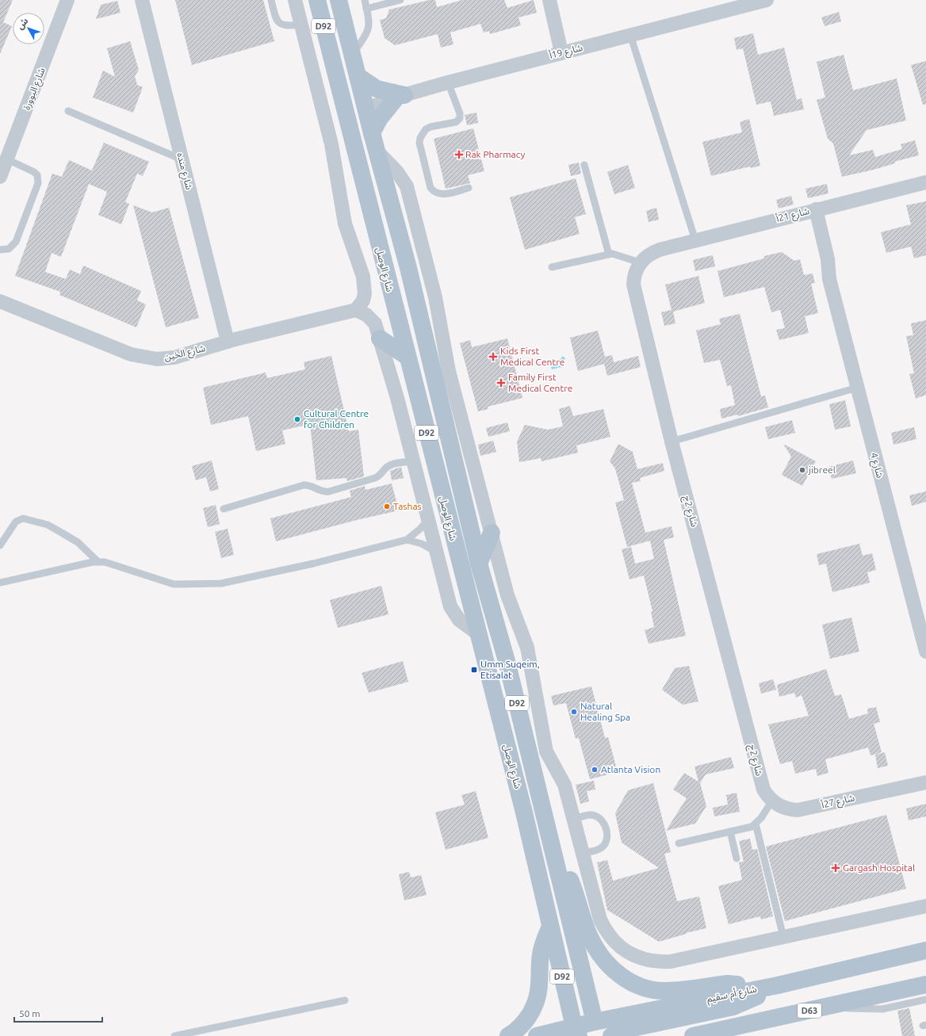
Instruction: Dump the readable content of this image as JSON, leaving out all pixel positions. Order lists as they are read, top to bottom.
{
  "streets": {
    "main road": [
      "D92",
      "شارع الوصل",
      "شارع أم سقيم",
      "D63"
    ],
    "street": [
      "شارع 19أ",
      "شارع البوورة",
      "شارع منده",
      "شارع 21أ",
      "شارع الخين",
      "شارع 4",
      "شارع 2ج",
      "شارع 27أ"
    ]
  },
  "crossings": [
    ["شارع 19أ", "شارع الوصل"],
    ["شارع منده", "شارع الخين"],
    ["شارع 21أ", "شارع 4"],
    ["شارع 21أ", "شارع 2ج"],
    ["شارع الوصل", "شارع أم سقيم"],
    ["شارع 2ج", "شارع 27أ"]
  ],
  "places": {
    "health": [
      "Rak Pharmacy",
      "Kids First Medical Centre",
      "Family First Medical Centre",
      "Gargash Hospital"
    ],
    "other": [
      "Cultural Centre for Children",
      "jibreel",
      "Tashas",
      "Natural Healing Spa",
      "Atlanta Vision"
    ],
    "transit": ["Umm Suqeim, Etisalat"]
  },
  "scale_bar": "50 m",
  "north": "top left"
}
